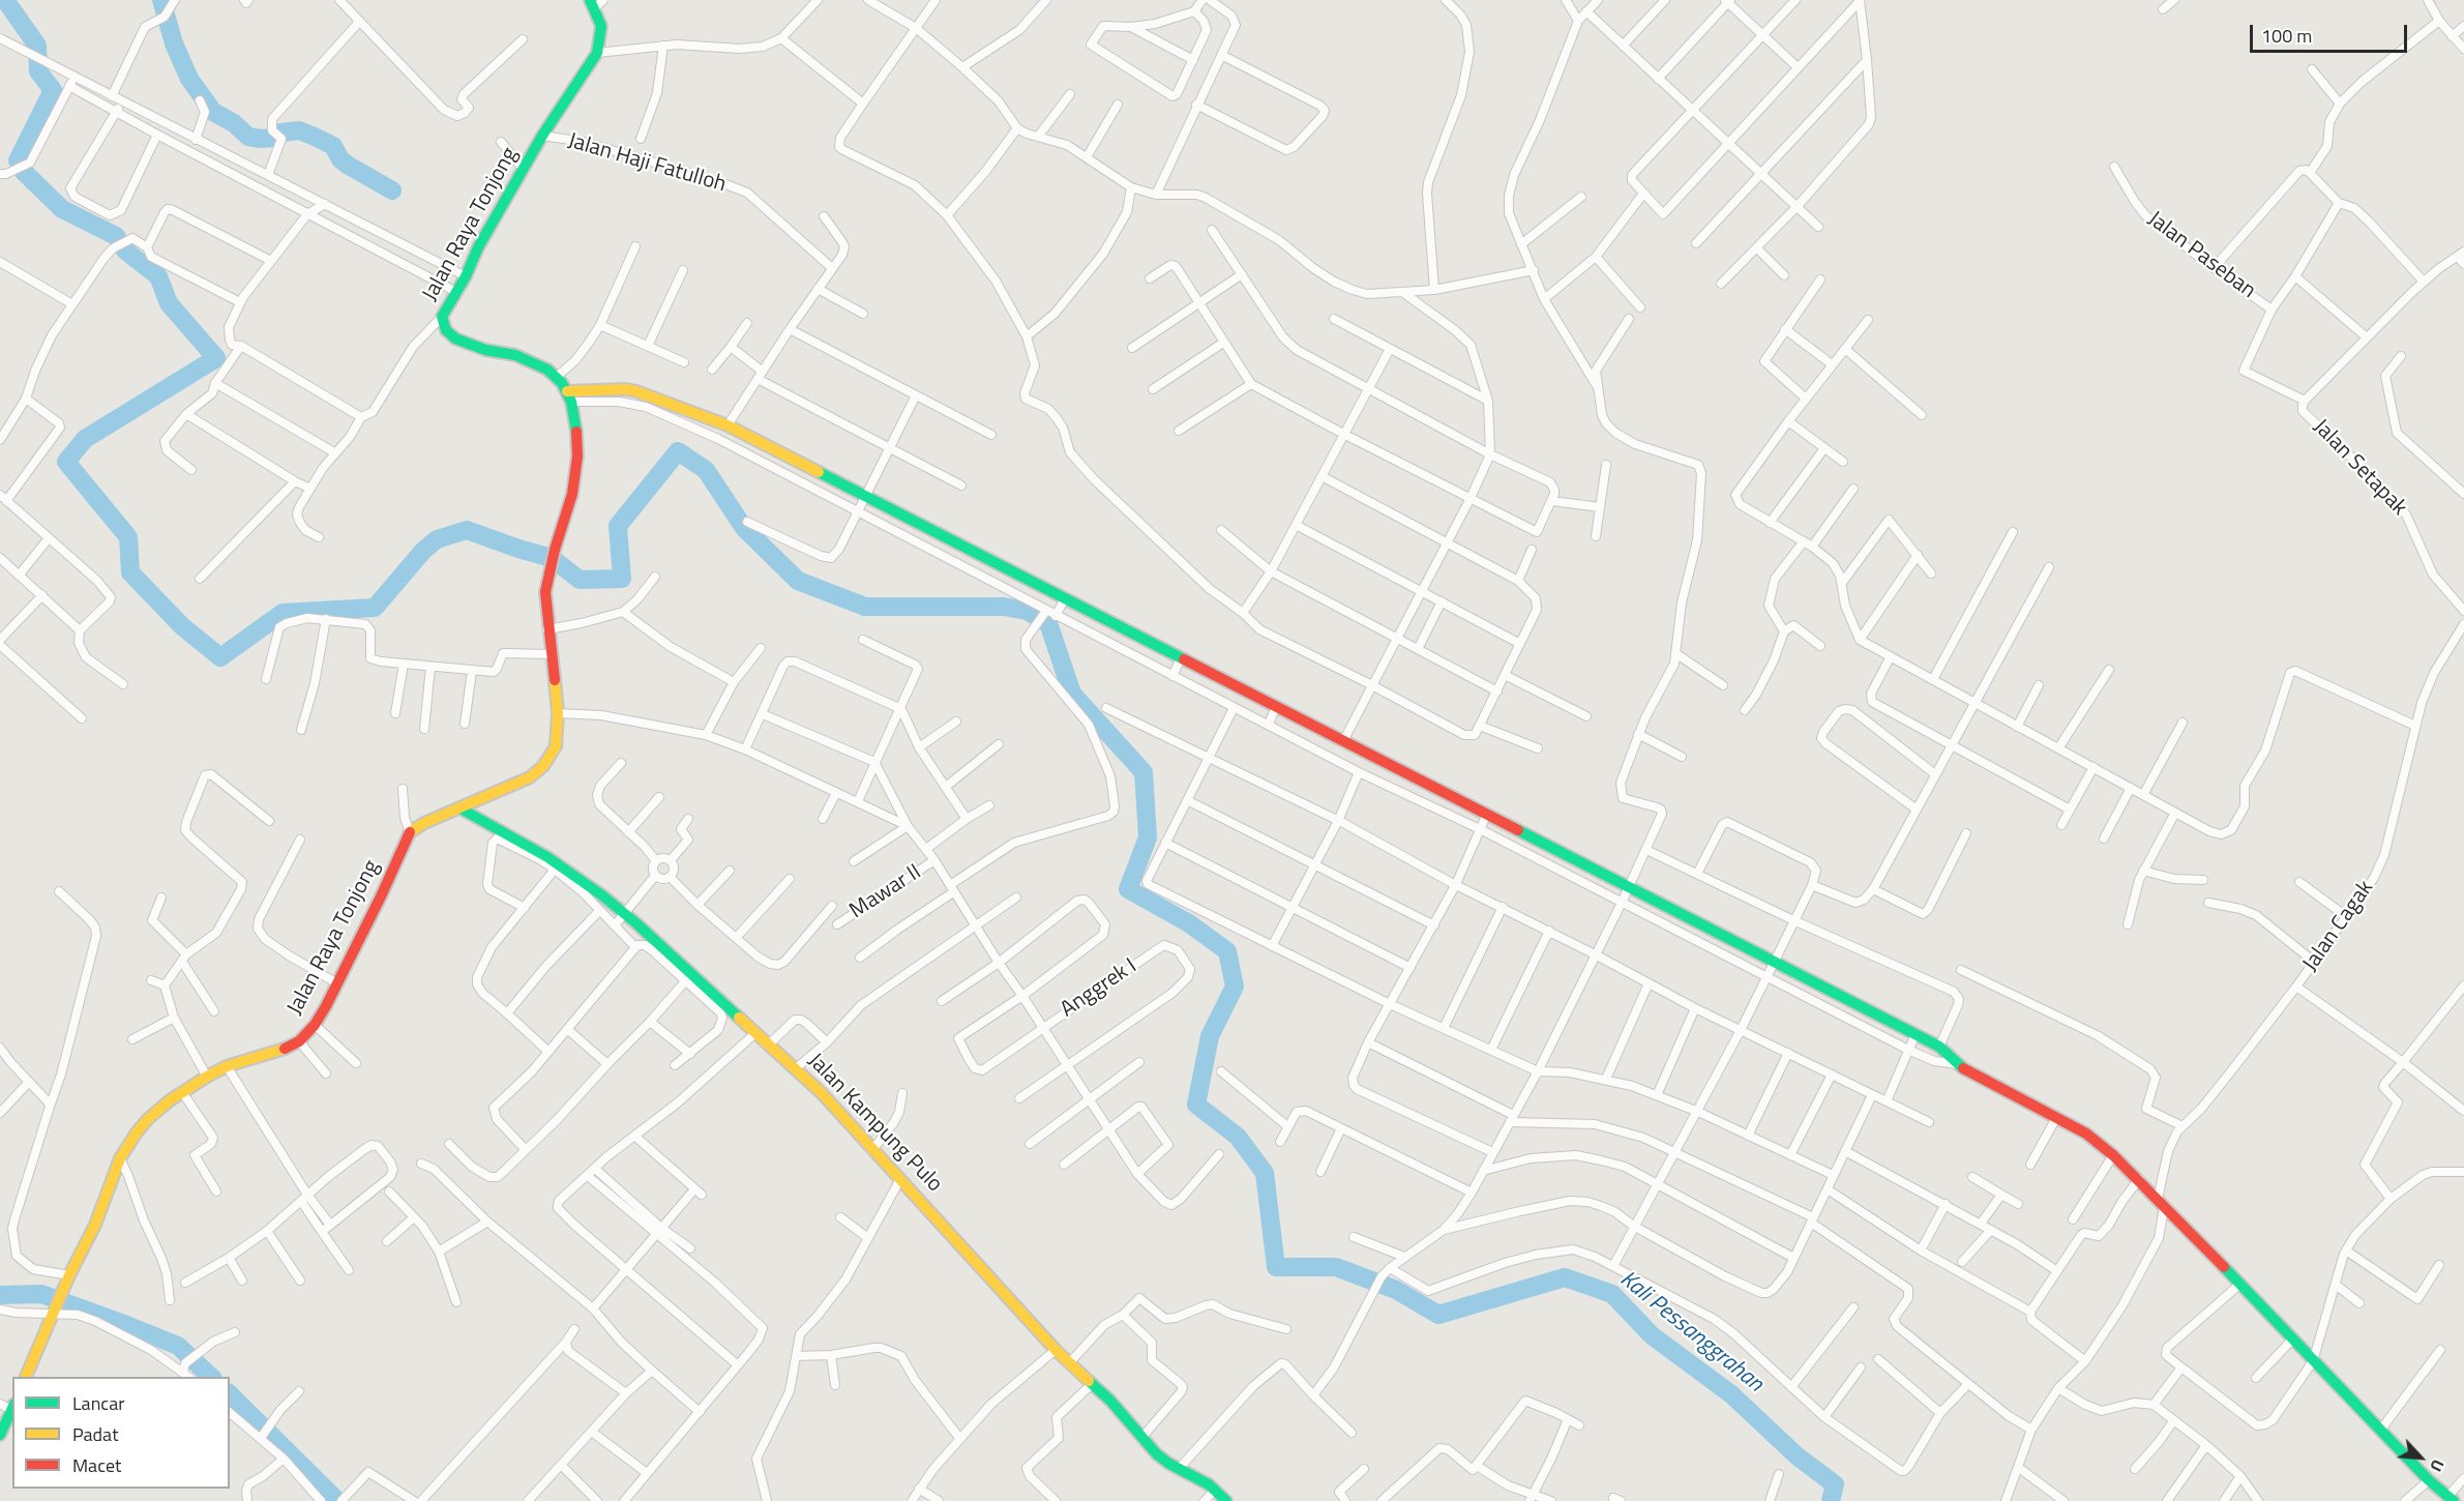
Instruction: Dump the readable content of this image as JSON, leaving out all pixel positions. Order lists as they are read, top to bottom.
{
  "streets": {
    "street": [
      "Jalan Haji Fatulloh",
      "Jalan Raya Tonjong",
      "Jalan Paseban",
      "Jalan Setapak",
      "Mawar II",
      "Jalan Cagak",
      "Anggrek I",
      "Jalan Kampung Pulo"
    ]
  },
  "crossings": [
    ["Jalan Haji Fatulloh", "Jalan Raya Tonjong"],
    ["Jalan Paseban", "Jalan Setapak"]
  ],
  "water": ["Kali Pessanggrahan"],
  "legend": ["Lancar", "Padat", "Macet"],
  "scale_bar": "100 m",
  "north": "bottom right"
}
